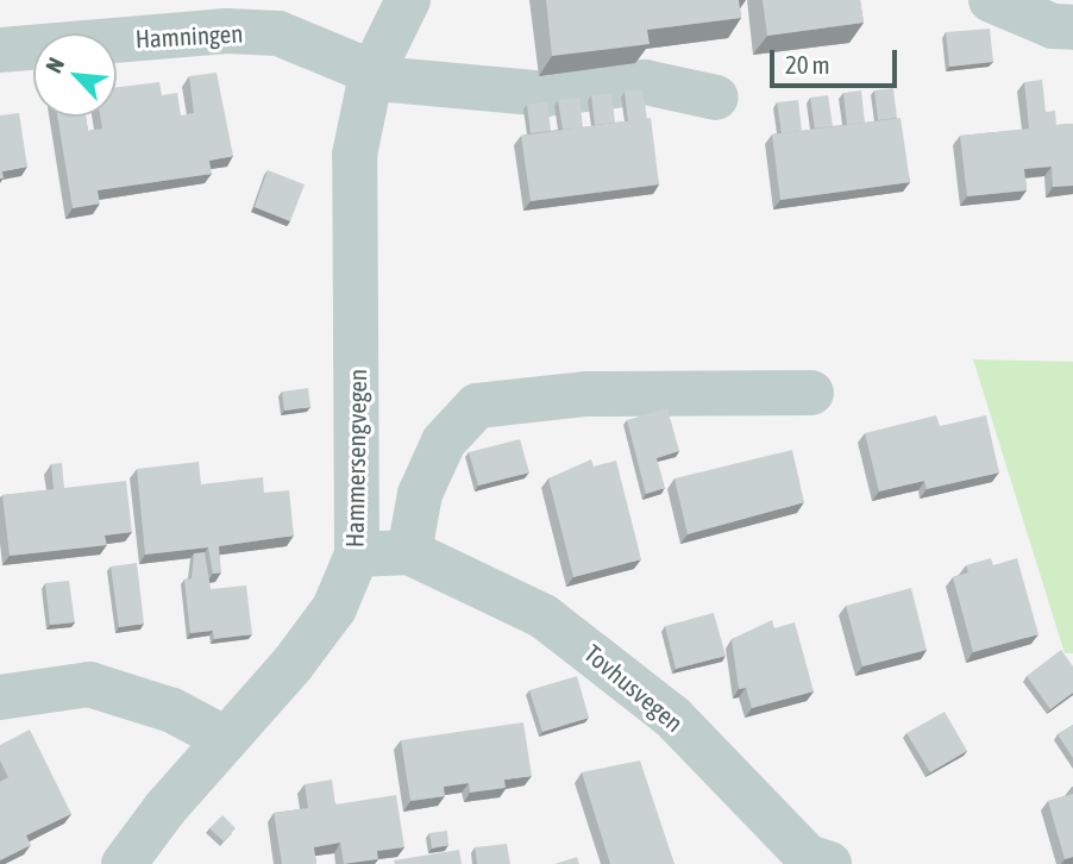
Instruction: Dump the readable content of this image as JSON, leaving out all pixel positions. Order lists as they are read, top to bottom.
{
  "streets": {
    "street": ["Hamningen", "Hammersengvegen", "Tovhusvegen"]
  },
  "crossings": [
    ["Hamningen", "Hammersengvegen"],
    ["Hammersengvegen", "Tovhusvegen"]
  ],
  "scale_bar": "20 m",
  "north": "top left"
}
